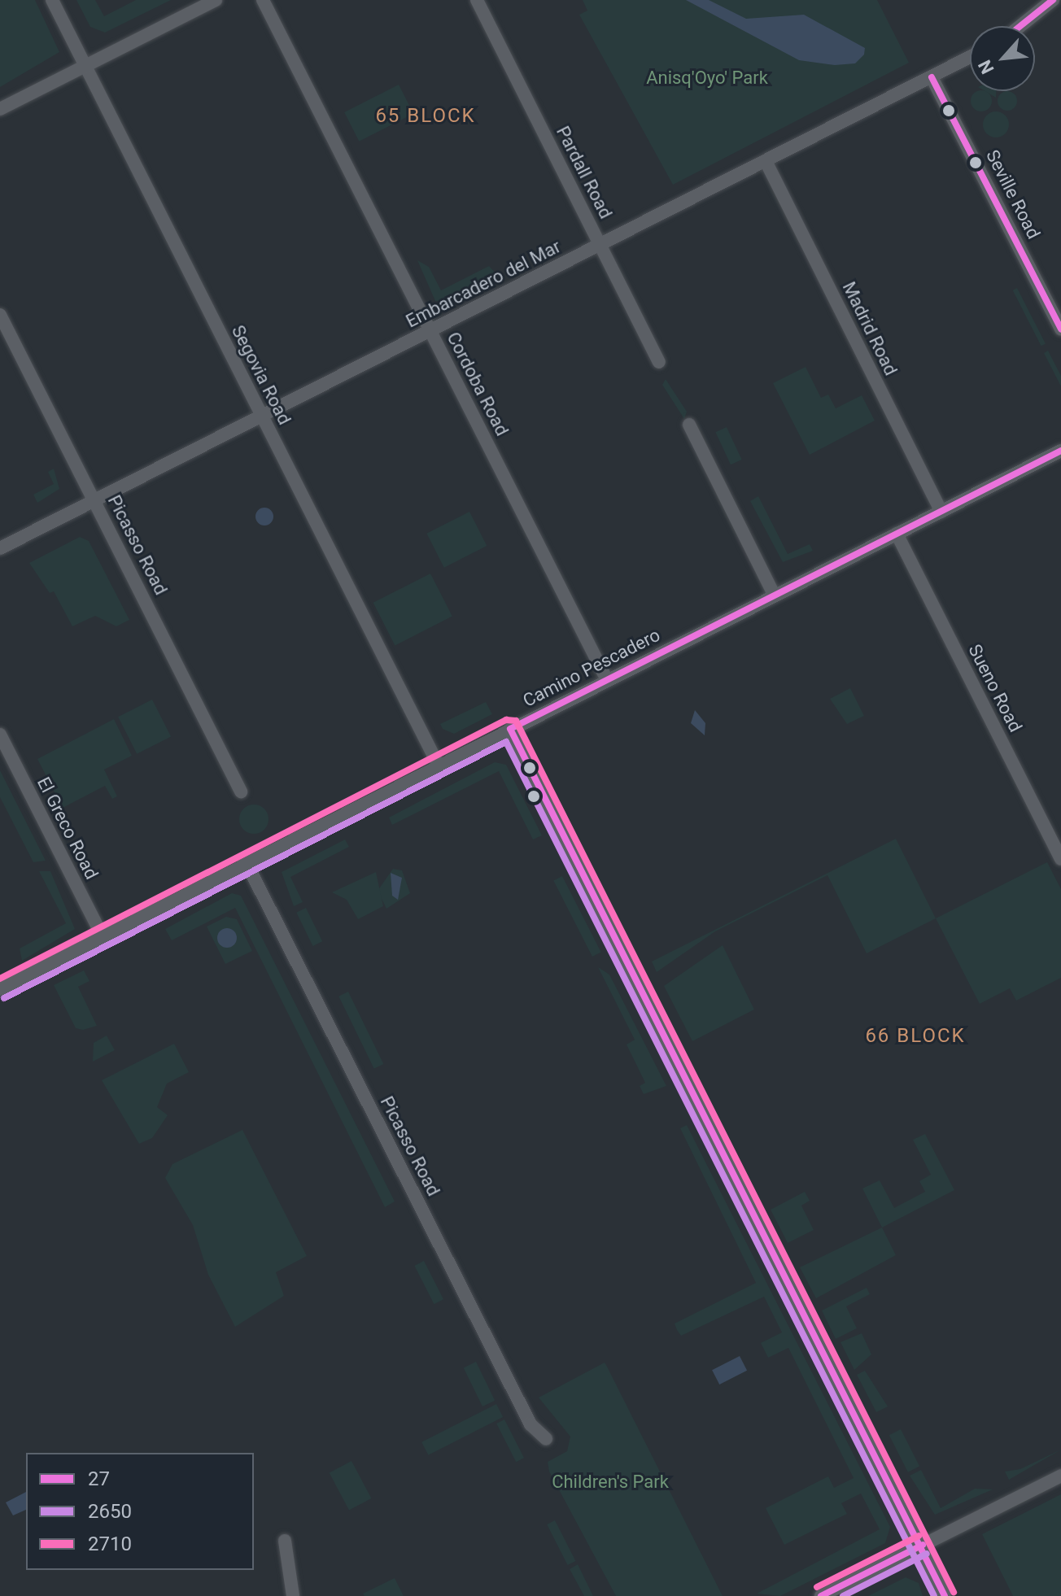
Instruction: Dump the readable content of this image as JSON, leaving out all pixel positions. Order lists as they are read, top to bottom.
{
  "streets": {
    "street": [
      "Pardall Road",
      "Seville Road",
      "Embarcadero del Mar",
      "Madrid Road",
      "Segovia Road",
      "Cordoba Road",
      "Picasso Road",
      "Camino Pescadero",
      "Sueno Road",
      "El Greco Road"
    ]
  },
  "crossings": [
    ["Pardall Road", "Embarcadero del Mar"],
    ["Seville Road", "Embarcadero del Mar"],
    ["Embarcadero del Mar", "Madrid Road"],
    ["Embarcadero del Mar", "Segovia Road"],
    ["Embarcadero del Mar", "Cordoba Road"],
    ["Embarcadero del Mar", "Picasso Road"],
    ["Madrid Road", "Camino Pescadero"],
    ["Segovia Road", "Camino Pescadero"],
    ["Cordoba Road", "Camino Pescadero"],
    ["Picasso Road", "Camino Pescadero"],
    ["Camino Pescadero", "Sueno Road"],
    ["Camino Pescadero", "El Greco Road"]
  ],
  "districts": ["65 BLOCK", "66 BLOCK"],
  "parks": ["Anisq'Oyo' Park", "Children's Park"],
  "lines": ["transit line 27", "transit line 2710", "transit line 2650"],
  "legend": ["27", "2650", "2710"],
  "north": "bottom left"
}
